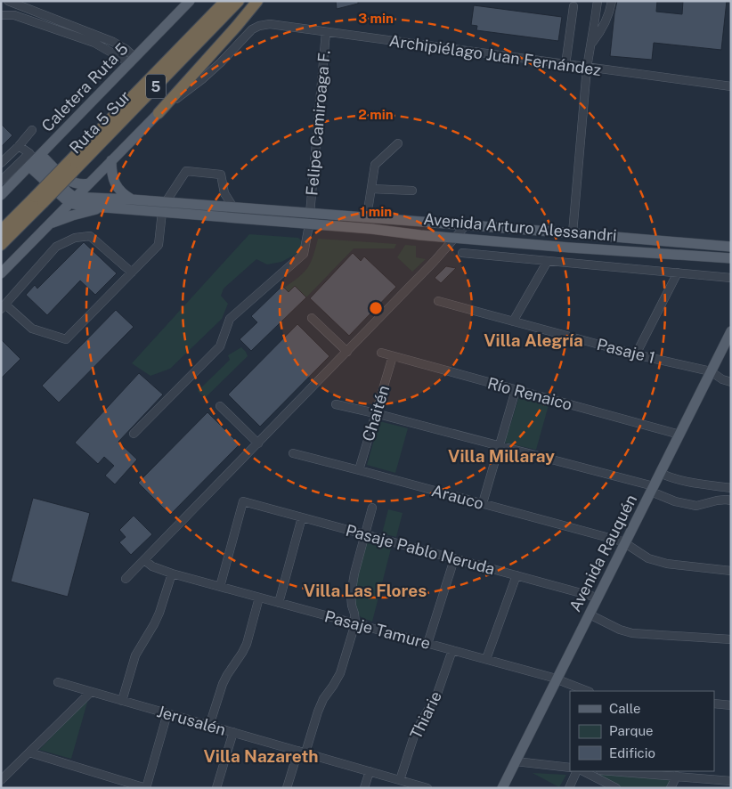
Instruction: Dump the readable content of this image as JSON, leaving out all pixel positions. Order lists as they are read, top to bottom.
{
  "streets": {
    "highway": ["5", "Ruta 5 Sur"],
    "main road": ["Caletera Ruta 5", "Avenida Arturo Alessandri", "Avenida Rauquén"],
    "street": [
      "Archipiélago Juan Fernández",
      "Felipe Camiroaga F.",
      "Pasaje 1",
      "Río Renaico",
      "Chaitén",
      "Arauco",
      "Pasaje Pablo Neruda",
      "Pasaje Tamure",
      "Thiarie",
      "Jerusalén"
    ]
  },
  "crossings": [
    ["Archipiélago Juan Fernández", "Felipe Camiroaga F."],
    ["Felipe Camiroaga F.", "Avenida Arturo Alessandri"],
    ["Pasaje 1", "Avenida Rauquén"],
    ["Río Renaico", "Chaitén"],
    ["Río Renaico", "Avenida Rauquén"],
    ["Chaitén", "Arauco"],
    ["Arauco", "Avenida Rauquén"],
    ["Pasaje Pablo Neruda", "Avenida Rauquén"],
    ["Pasaje Pablo Neruda", "Pasaje Tamure"],
    ["Avenida Rauquén", "Pasaje Tamure"],
    ["Pasaje Tamure", "Thiarie"],
    ["Thiarie", "Jerusalén"]
  ],
  "districts": [
    "Villa Alegría",
    "Villa Millaray",
    "Villa Las Flores",
    "Villa Nazareth"
  ],
  "legend": ["Calle", "Parque", "Edificio"],
  "rings": ["3 min", "2 min", "1 min"]
}
